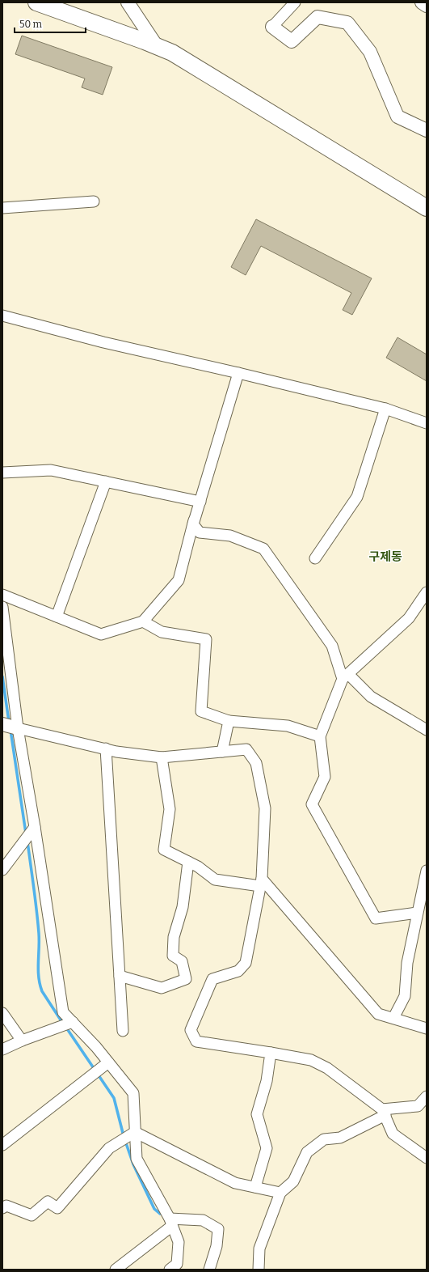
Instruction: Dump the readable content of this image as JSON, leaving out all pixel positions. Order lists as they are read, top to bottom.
{
  "districts": ["구제동"],
  "scale_bar": "50 m"
}
